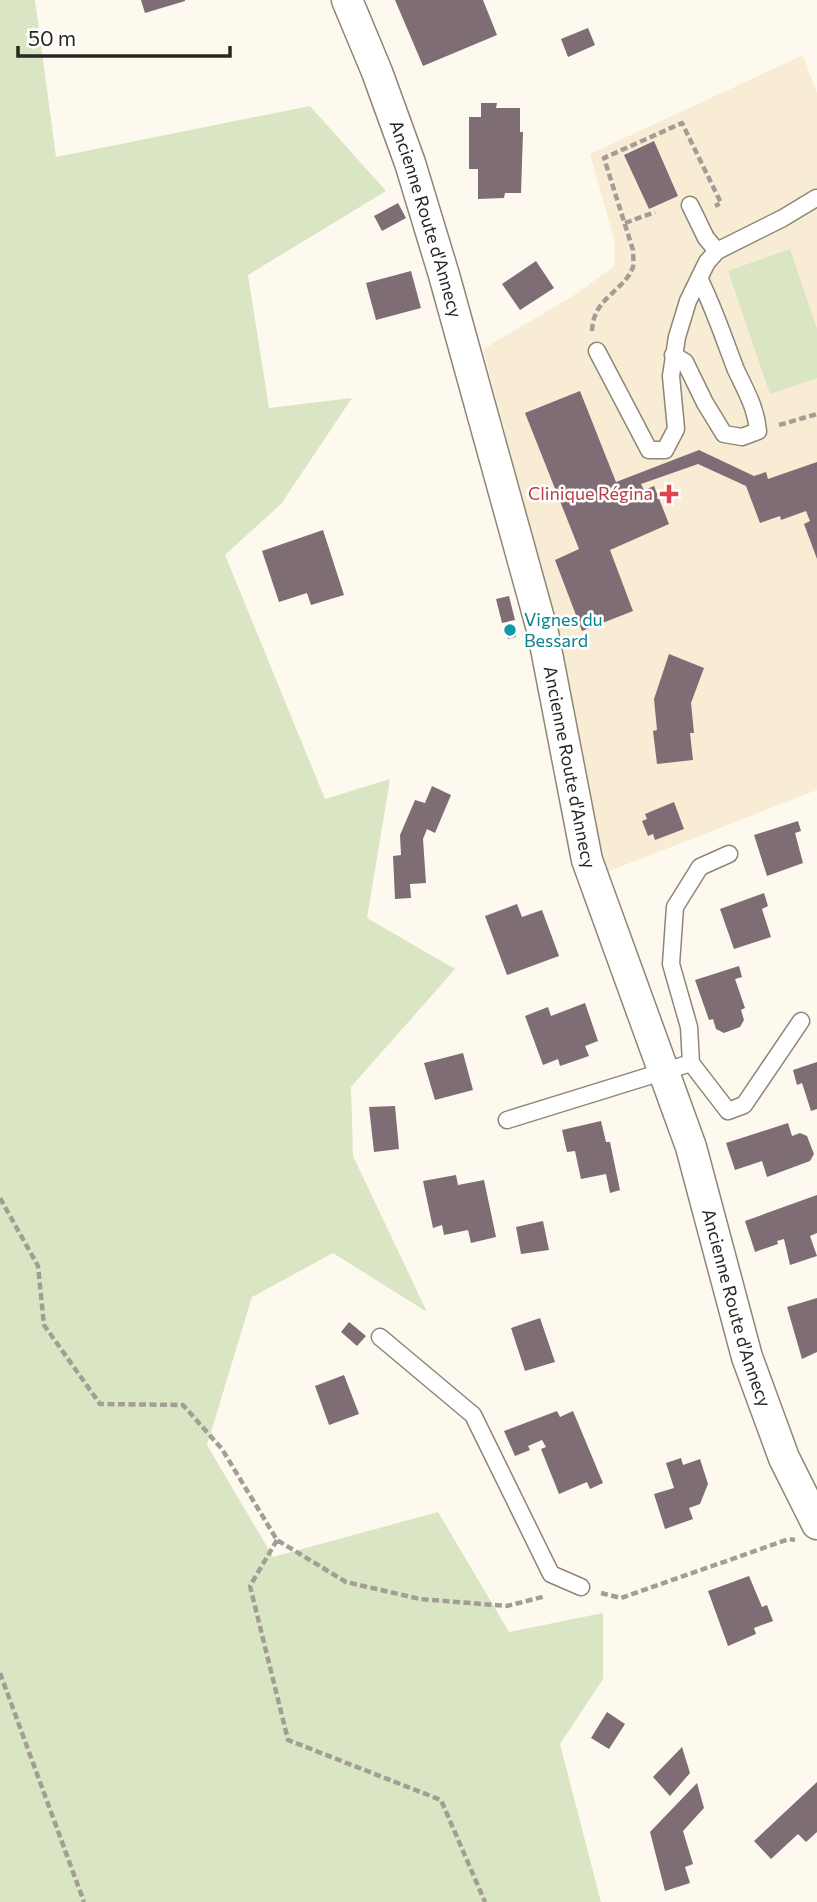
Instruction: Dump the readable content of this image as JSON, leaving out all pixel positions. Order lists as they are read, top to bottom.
{
  "streets": {
    "street": ["Ancienne Route d'Annecy"]
  },
  "places": {
    "health": ["Clinique Régina"],
    "other": ["Vignes du Bessard"]
  },
  "scale_bar": "50 m"
}
